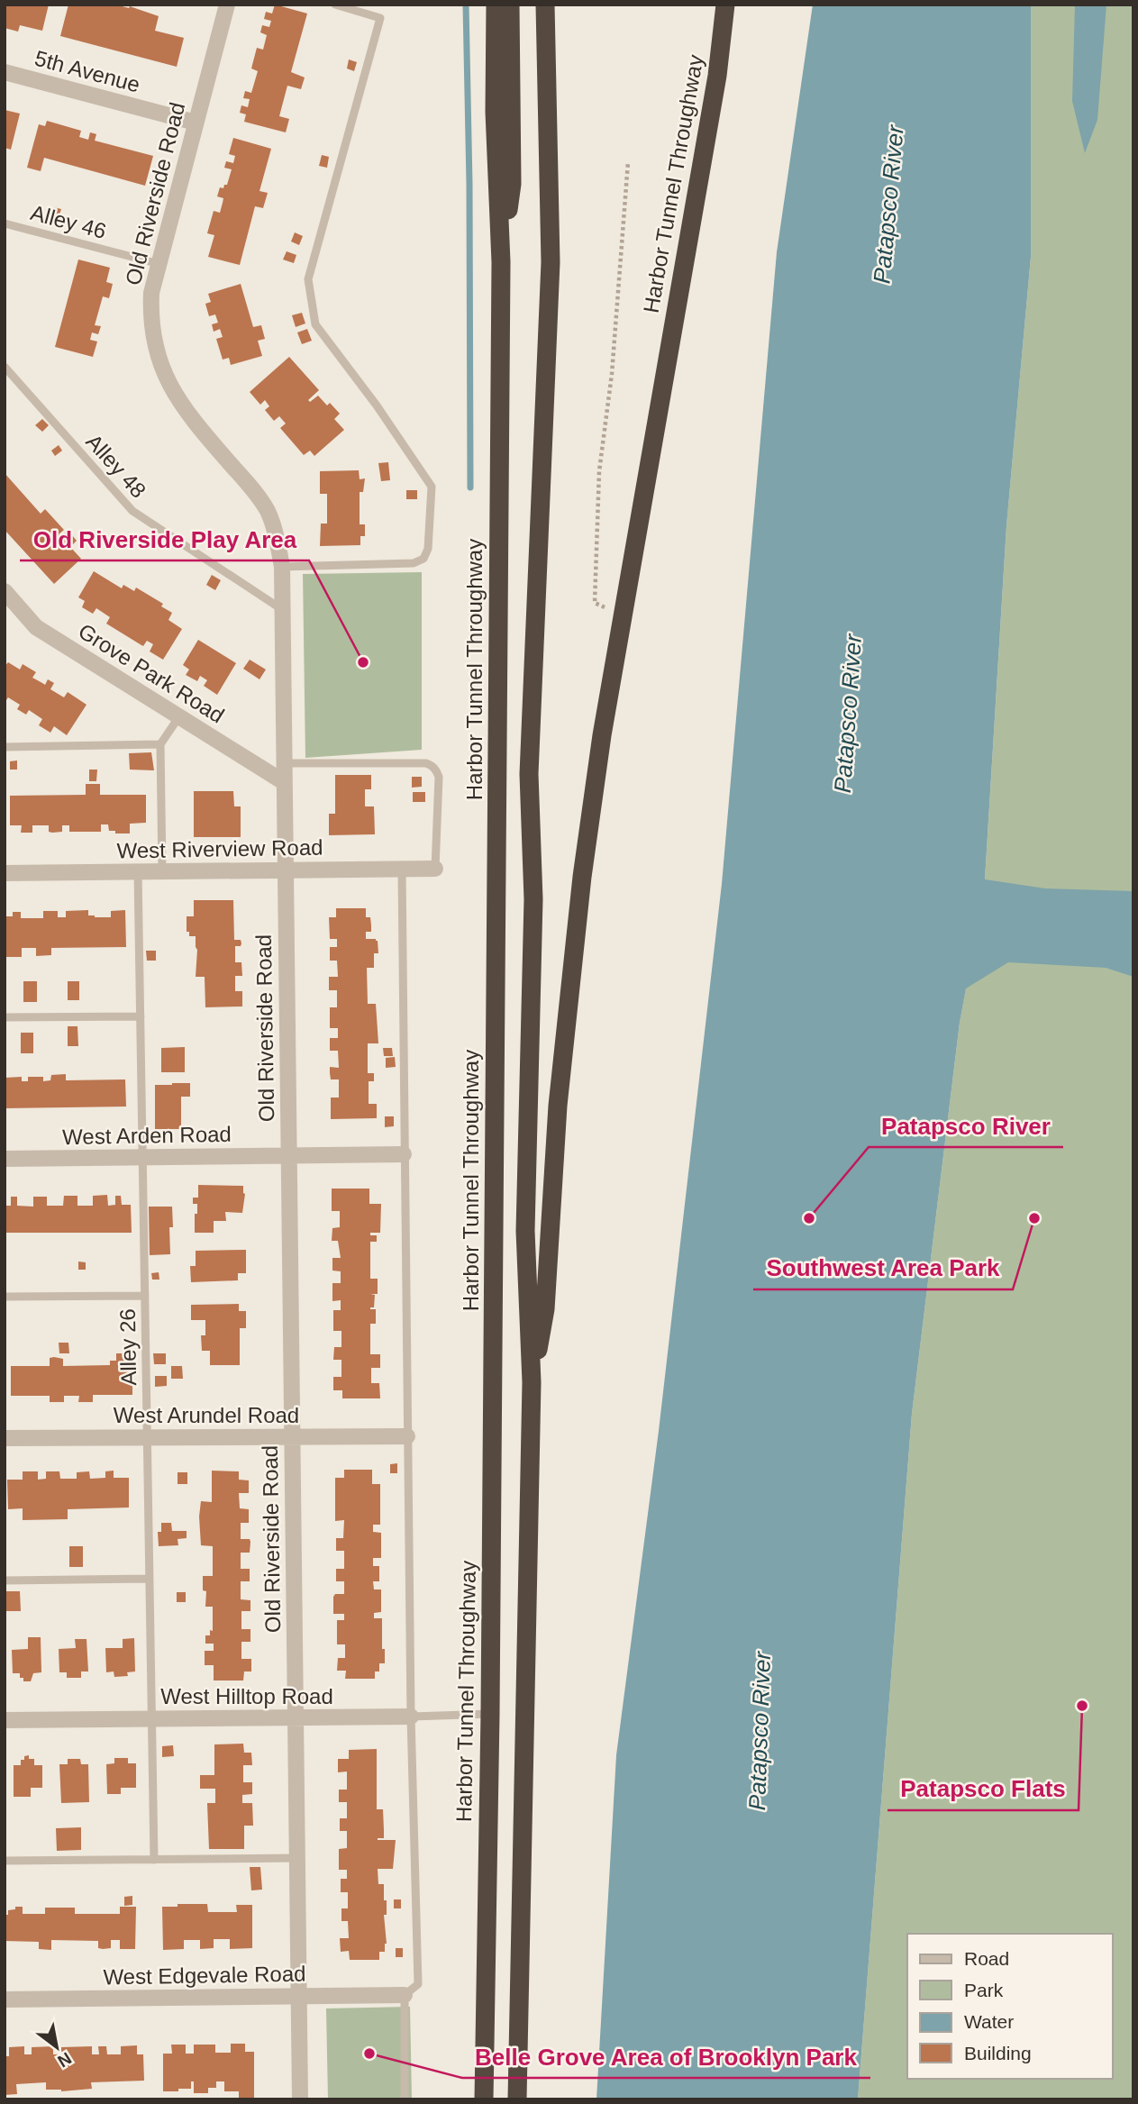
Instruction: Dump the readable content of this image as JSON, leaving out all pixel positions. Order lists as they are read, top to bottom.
{
  "streets": {
    "highway": ["Harbor Tunnel Throughway"],
    "street": [
      "5th Avenue",
      "Old Riverside Road",
      "Grove Park Road",
      "West Riverview Road",
      "West Arden Road",
      "West Arundel Road",
      "West Hilltop Road",
      "West Edgevale Road"
    ],
    "lane": ["Alley 46", "Alley 48", "Alley 26"]
  },
  "crossings": [
    ["5th Avenue", "Old Riverside Road"],
    ["Harbor Tunnel Throughway", "West Hilltop Road"],
    ["Old Riverside Road", "Alley 46"],
    ["Old Riverside Road", "Alley 48"],
    ["Old Riverside Road", "Grove Park Road"],
    ["Old Riverside Road", "West Riverview Road"],
    ["Old Riverside Road", "West Arden Road"],
    ["Old Riverside Road", "West Arundel Road"],
    ["Old Riverside Road", "West Hilltop Road"],
    ["Old Riverside Road", "West Edgevale Road"],
    ["West Riverview Road", "Alley 26"],
    ["West Arden Road", "Alley 26"],
    ["Alley 26", "West Arundel Road"],
    ["Alley 26", "West Hilltop Road"]
  ],
  "water": ["Patapsco River"],
  "places": [
    "Old Riverside Play Area",
    "Patapsco River",
    "Southwest Area Park",
    "Patapsco Flats",
    "Belle Grove Area of Brooklyn Park"
  ],
  "legend": [
    "Road",
    "Park",
    "Water",
    "Building"
  ],
  "north": "bottom right"
}
